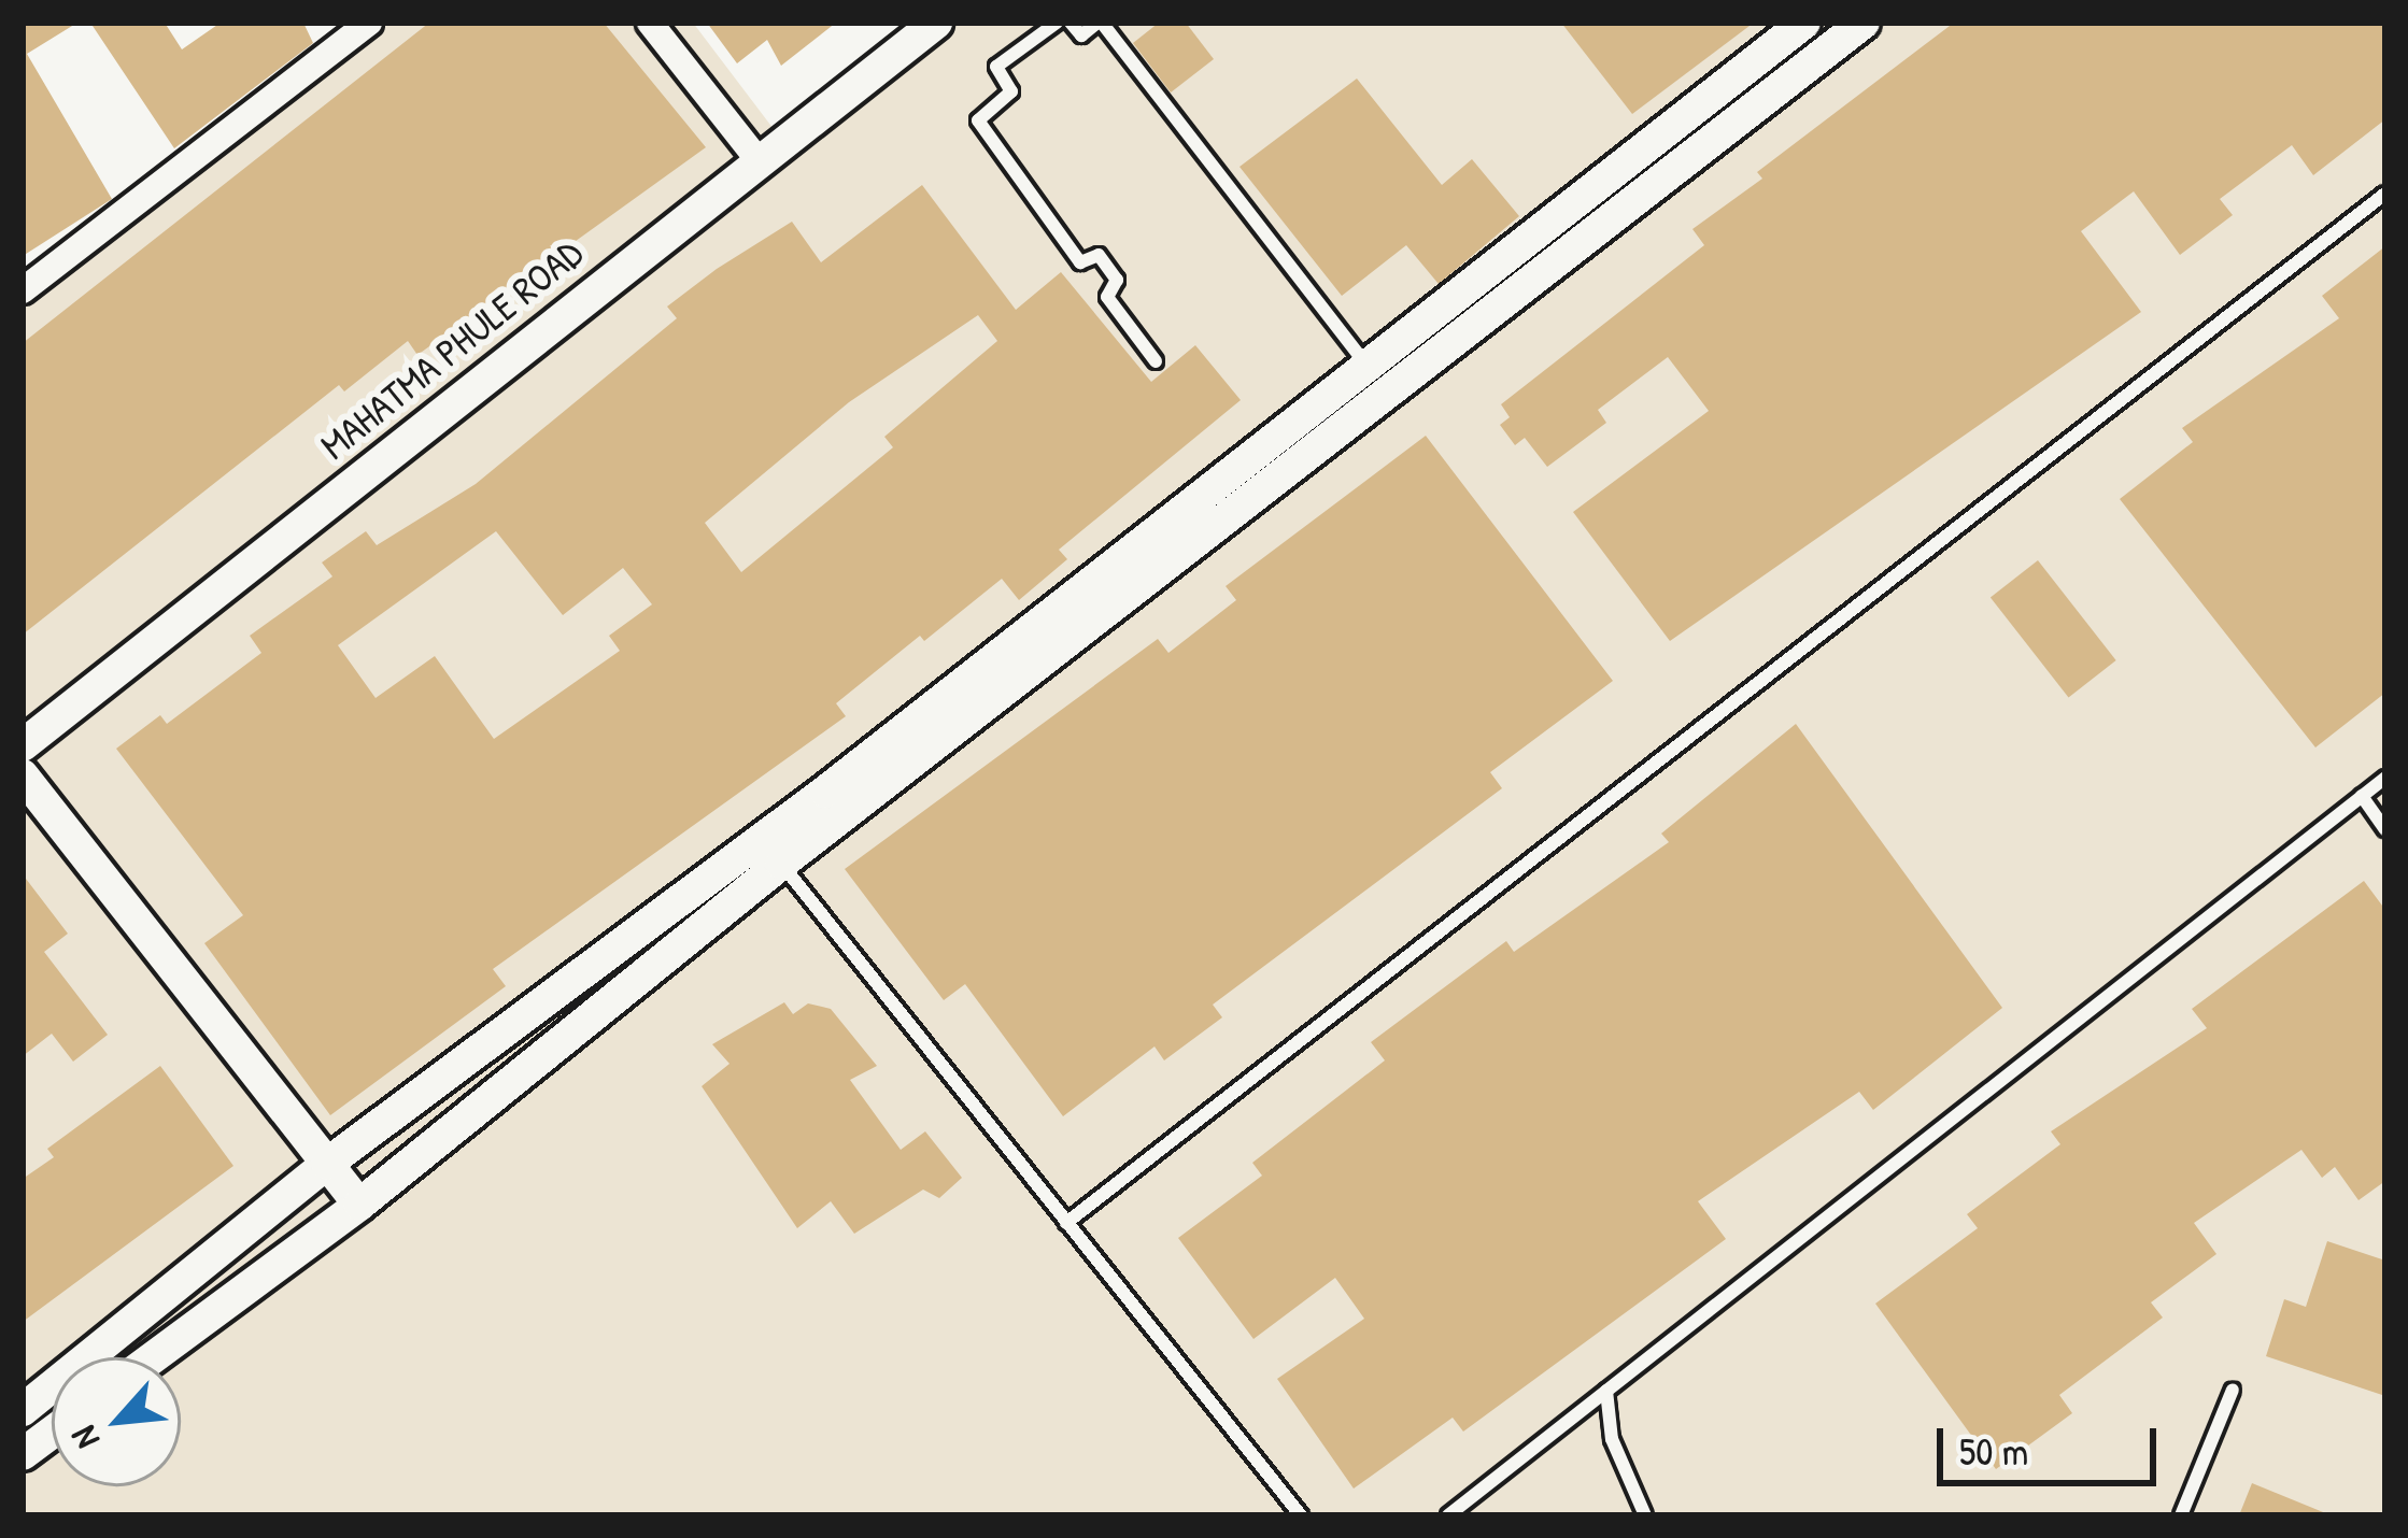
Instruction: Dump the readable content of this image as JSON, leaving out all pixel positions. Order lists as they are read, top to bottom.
{
  "streets": {
    "street": ["MAHATMA PHULE ROAD"]
  },
  "scale_bar": "50 m",
  "north": "bottom left"
}
